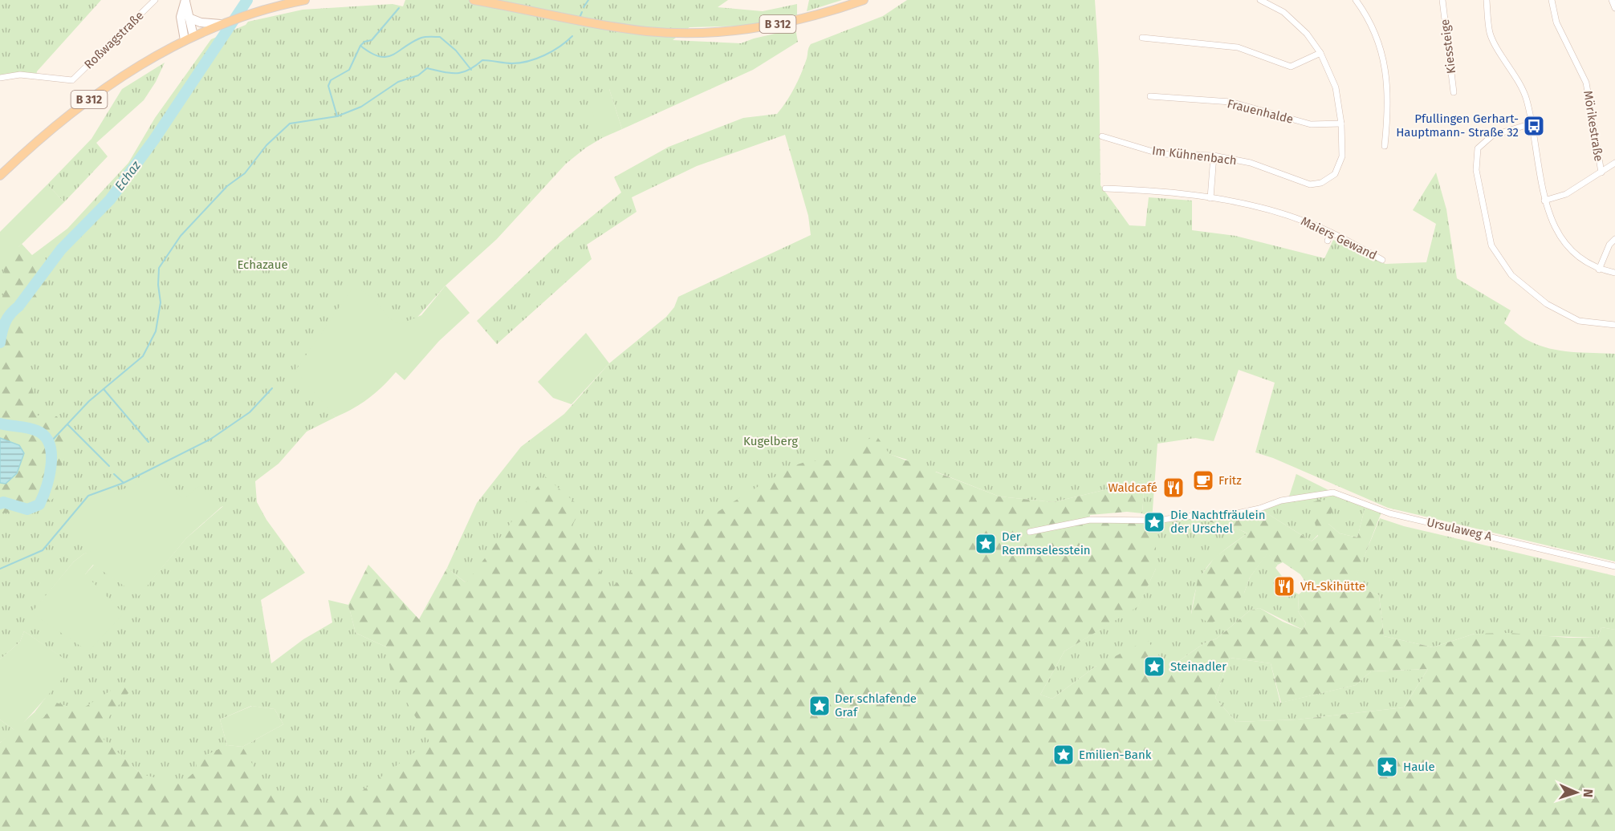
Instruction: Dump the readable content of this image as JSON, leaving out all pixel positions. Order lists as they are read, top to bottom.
{
  "streets": {
    "main road": ["B 312"],
    "street": [
      "Roßwagstraße",
      "Kiessteige",
      "Frauenhalde",
      "Mörikestraße",
      "Im Kühnenbach",
      "Maiers Gewand",
      "Ursulaweg A"
    ]
  },
  "crossings": [
    ["Frauenhalde", "Im Kühnenbach"]
  ],
  "water": ["Echaz"],
  "parks": ["Echazaue", "Kugelberg"],
  "places": {
    "bus stop": ["Pfullingen Gerhart- Hauptmann- Straße 32"],
    "cafe": ["Fritz"],
    "restaurant": ["Waldcafé", "VfL-Skihütte"],
    "place": [
      "Die Nachtfräulein der Urschel",
      "Der Remmselesstein",
      "Steinadler",
      "Der schlafende Graf",
      "Emilien-Bank",
      "Haule"
    ]
  },
  "north": "right"
}
